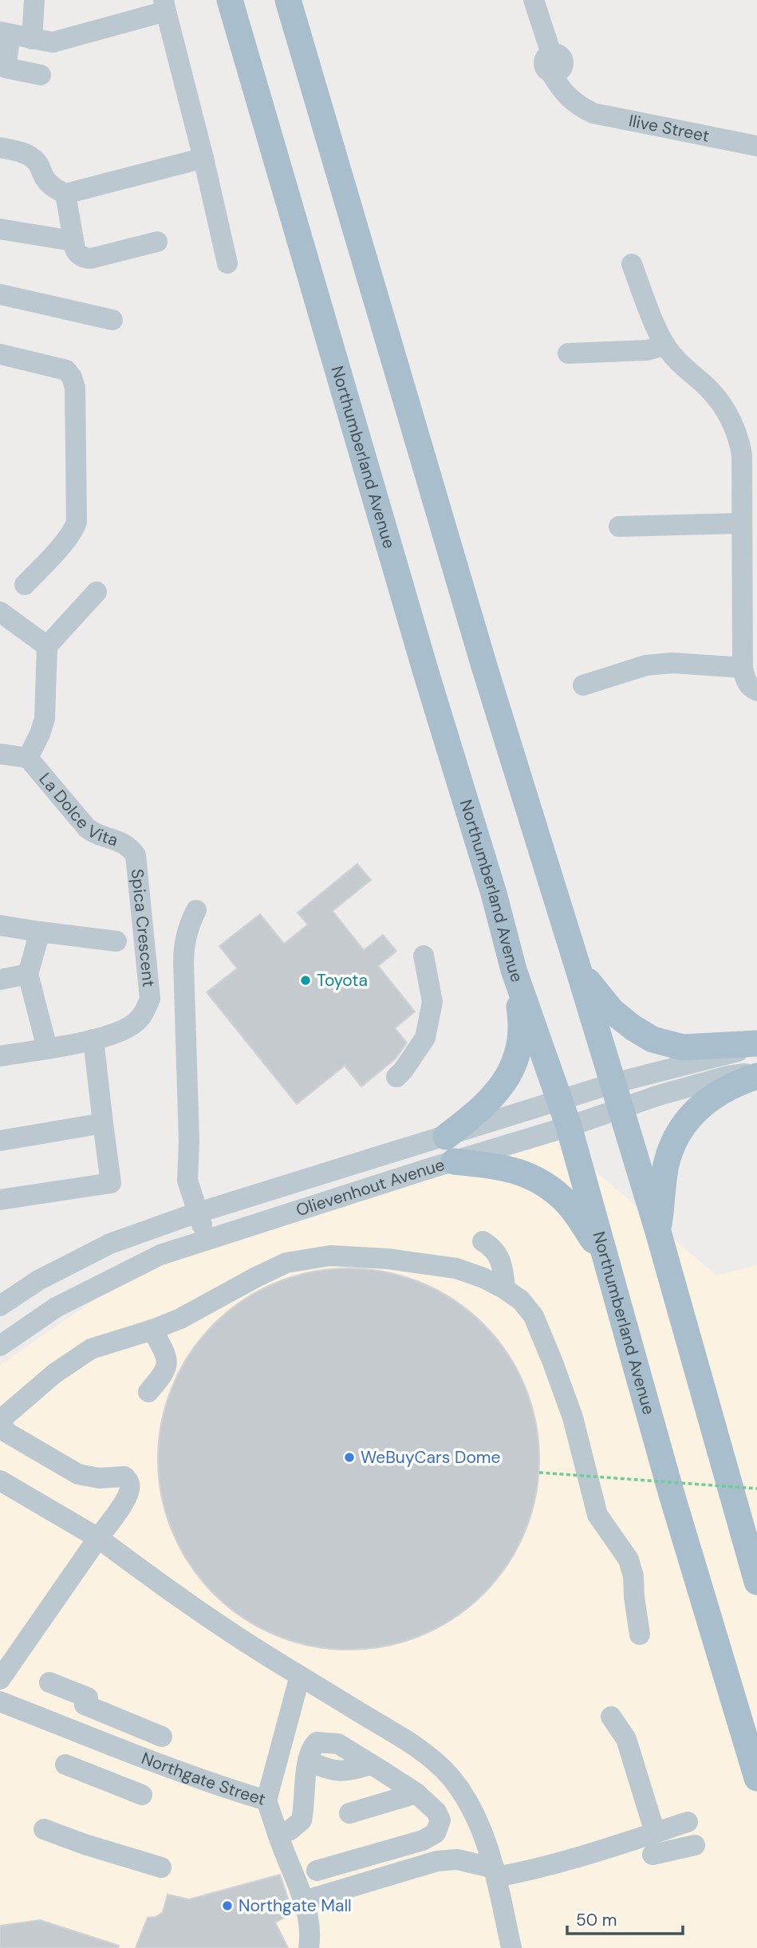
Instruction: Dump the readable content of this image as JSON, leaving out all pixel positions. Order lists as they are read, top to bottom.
{
  "streets": {
    "main road": ["Northumberland Avenue"],
    "street": [
      "Ilive Street",
      "La Dolce Vita",
      "Spica Crescent",
      "Olievenhout Avenue",
      "Northgate Street"
    ]
  },
  "crossings": [
    ["Northumberland Avenue", "Olievenhout Avenue"],
    ["La Dolce Vita", "Spica Crescent"]
  ],
  "places": ["Toyota", "WeBuyCars Dome", "Northgate Mall"],
  "scale_bar": "50 m"
}
